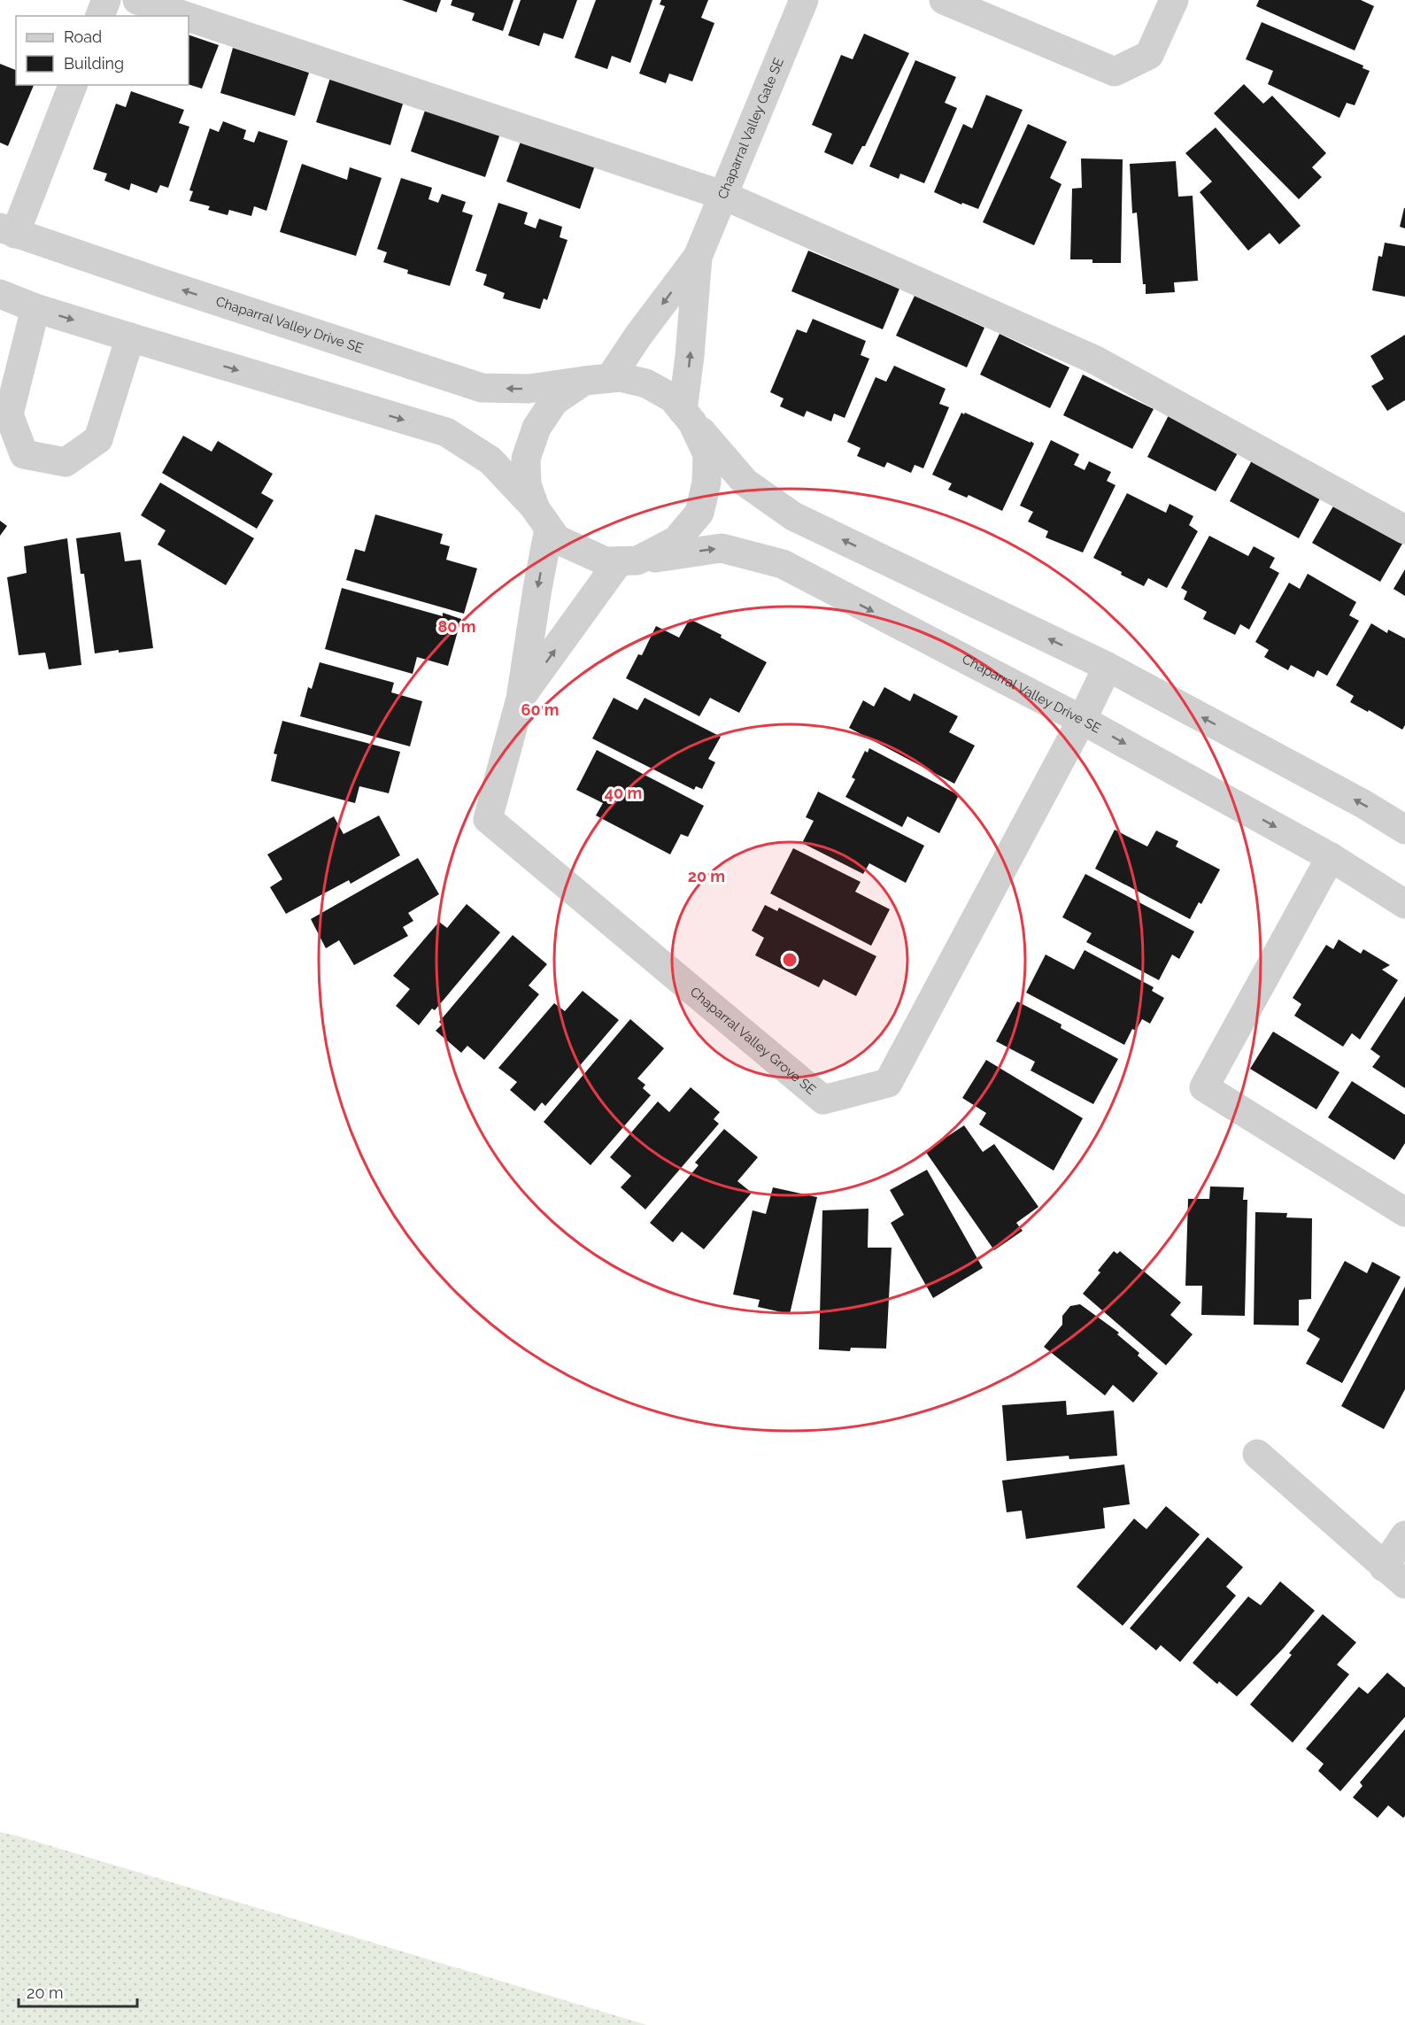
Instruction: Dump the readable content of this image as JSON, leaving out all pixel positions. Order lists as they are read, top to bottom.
{
  "streets": {
    "street": ["Chaparral Valley Gate SE", "Chaparral Valley Drive SE", "Chaparral Valley Grove SE"]
  },
  "crossings": [
    ["Chaparral Valley Gate SE", "Chaparral Valley Drive SE"],
    ["Chaparral Valley Gate SE", "Chaparral Valley Grove SE"],
    ["Chaparral Valley Drive SE", "Chaparral Valley Grove SE"]
  ],
  "legend": ["Road", "Building"],
  "scale_bar": "20 m",
  "rings": [
    "80 m",
    "60 m",
    "40 m",
    "20 m"
  ]
}
